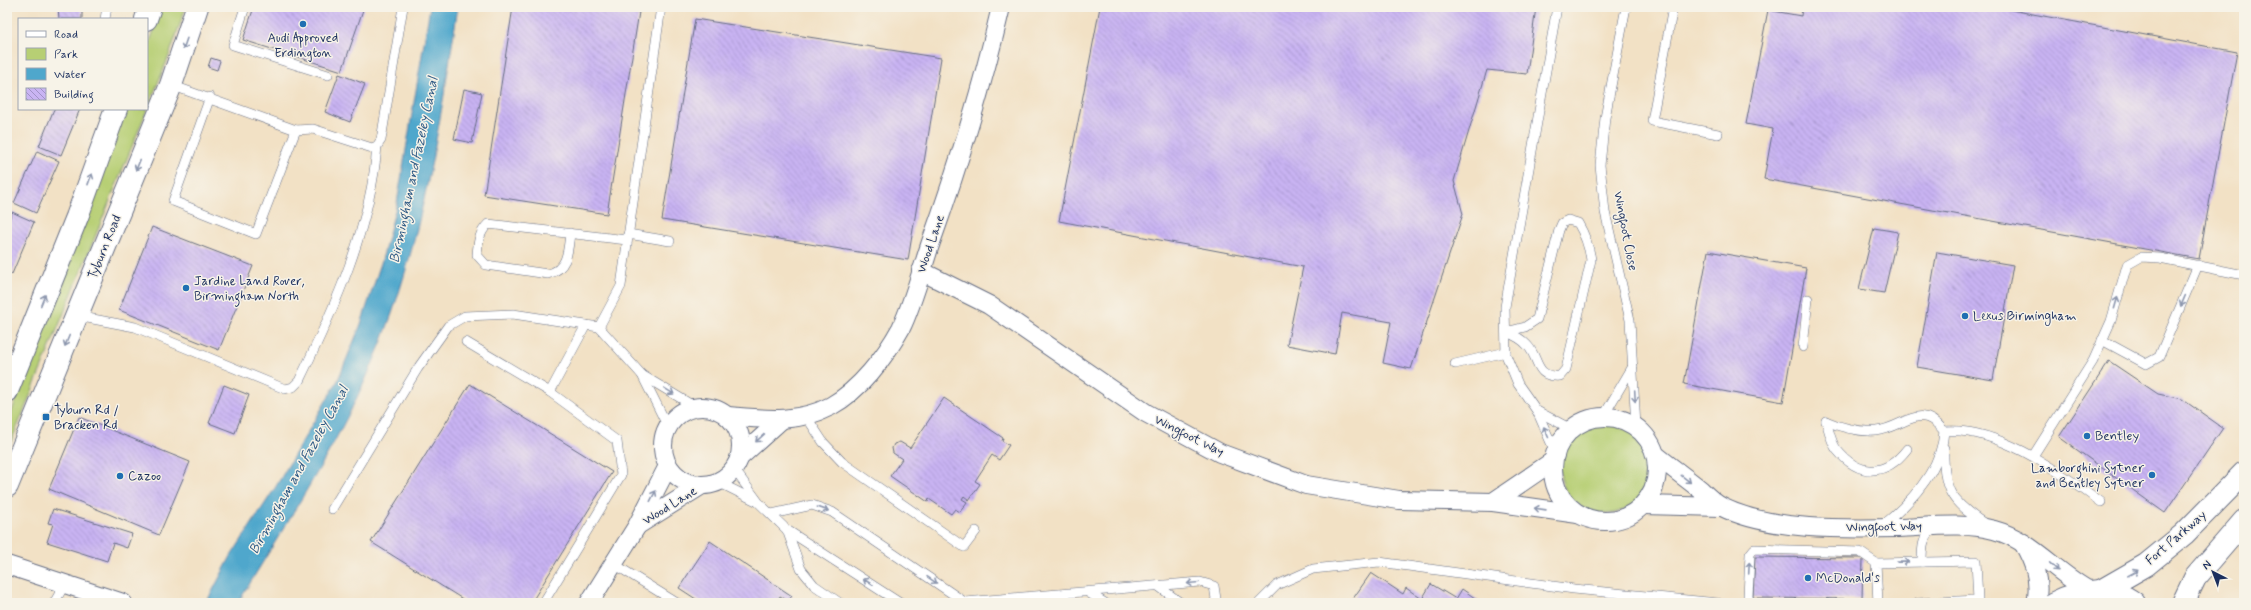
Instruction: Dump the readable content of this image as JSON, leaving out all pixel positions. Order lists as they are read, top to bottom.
{
  "streets": {
    "main road": ["Tyburn Road", "Fort Parkway"],
    "street": ["Wood Lane", "Wingfoot Way"],
    "lane": ["Wingfoot Close"]
  },
  "crossings": [
    ["Wingfoot Close", "Wingfoot Way"],
    ["Wood Lane", "Wingfoot Way"],
    ["Wingfoot Way", "Fort Parkway"]
  ],
  "water": ["Birmingham and Fazeley Canal"],
  "places": {
    "other": [
      "Audi Approved Erdington",
      "Jardine Land Rover, Birmingham North",
      "Lexus Birmingham",
      "Bentley",
      "Lamborghini Sytner and Bentley Sytner",
      "Cazoo",
      "McDonald's"
    ],
    "transit": ["Tyburn Rd / Bracken Rd"]
  },
  "legend": [
    "Road",
    "Park",
    "Water",
    "Building"
  ],
  "north": "top left"
}
